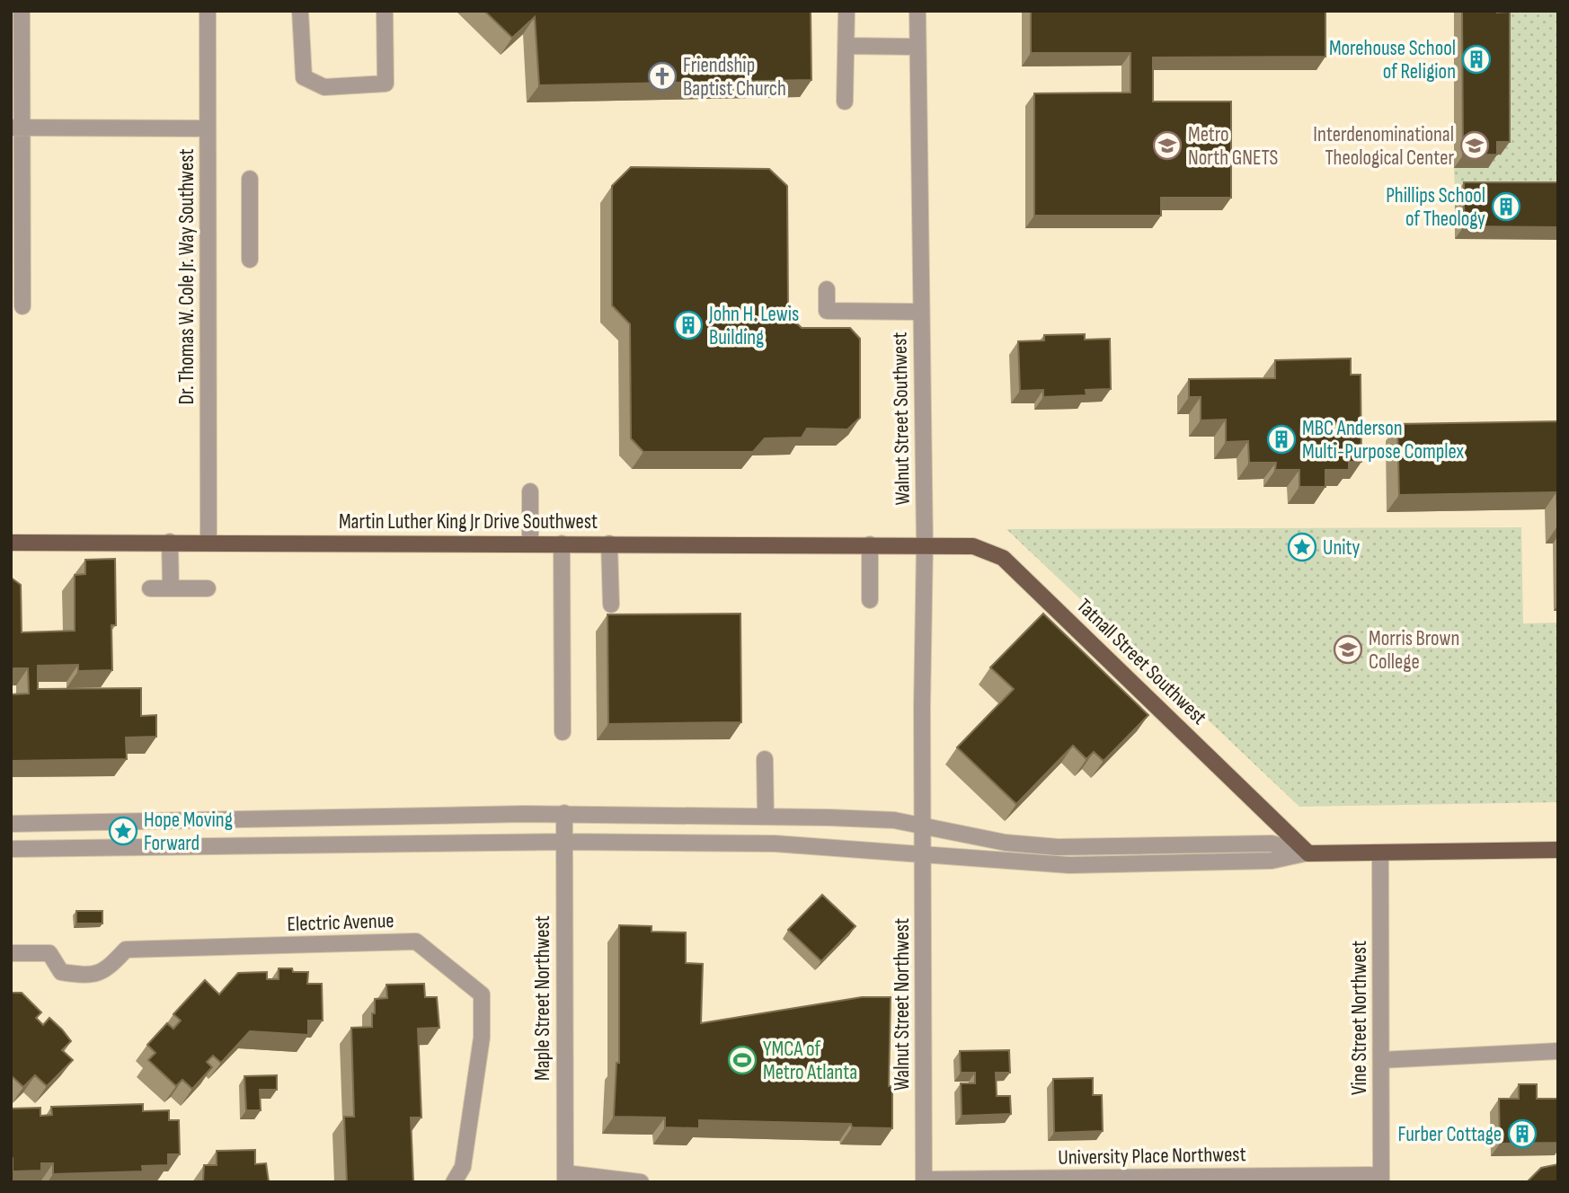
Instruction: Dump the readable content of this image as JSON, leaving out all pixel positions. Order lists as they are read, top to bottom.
{
  "streets": {
    "main road": ["Martin Luther King Jr Drive Southwest", "Tatnall Street Southwest"],
    "street": [
      "Dr. Thomas W. Cole Jr. Way Southwest",
      "Walnut Street Southwest",
      "Electric Avenue",
      "Maple Street Northwest",
      "Walnut Street Northwest",
      "Vine Street Northwest",
      "University Place Northwest"
    ]
  },
  "crossings": [
    ["Dr. Thomas W. Cole Jr. Way Southwest", "Martin Luther King Jr Drive Southwest"],
    ["Walnut Street Southwest", "Martin Luther King Jr Drive Southwest"],
    ["Walnut Street Southwest", "Tatnall Street Southwest"],
    ["Walnut Street Southwest", "Walnut Street Northwest"],
    ["Martin Luther King Jr Drive Southwest", "Tatnall Street Southwest"],
    ["Walnut Street Northwest", "University Place Northwest"],
    ["Vine Street Northwest", "University Place Northwest"]
  ],
  "places": {
    "building": [
      "Morehouse School of Religion",
      "Phillips School of Theology",
      "John H. Lewis Building",
      "MBC Anderson Multi-Purpose Complex",
      "Furber Cottage"
    ],
    "church": ["Friendship Baptist Church"],
    "school or university": ["Metro North GNETS", "Interdenominational Theological Center", "Morris Brown College"],
    "place": ["Unity", "Hope Moving Forward"],
    "sports": ["YMCA of Metro Atlanta"]
  }
}
